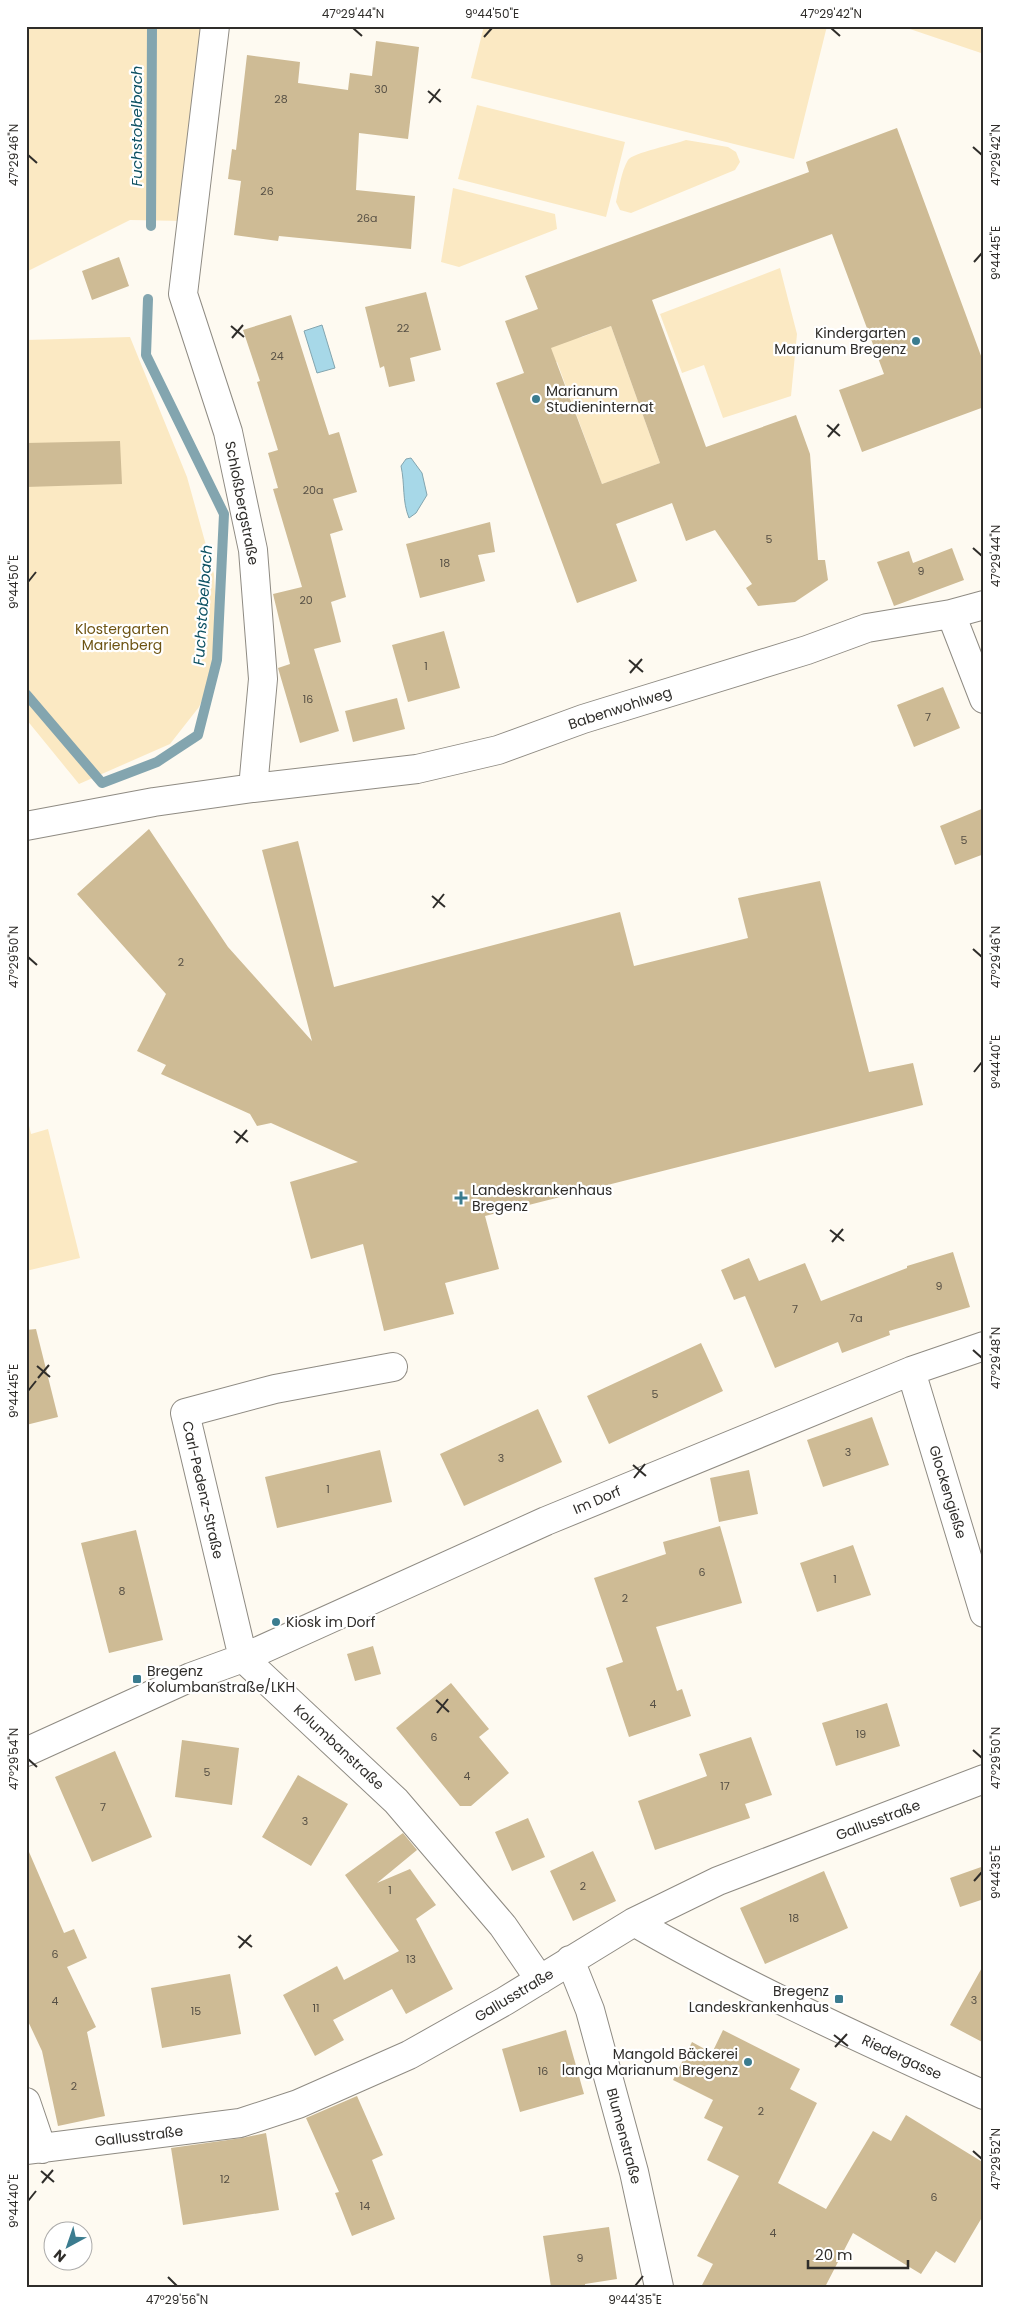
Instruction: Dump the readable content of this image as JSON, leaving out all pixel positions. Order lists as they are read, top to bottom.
{
  "streets": {
    "street": [
      "Schloßbergstraße",
      "Babenwohlweg",
      "Carl-Pedenz-Straße",
      "Glockengieße",
      "Im Dorf",
      "Kolumbanstraße",
      "Gallusstraße",
      "Riedergasse",
      "Blumenstraße"
    ]
  },
  "crossings": [
    ["Schloßbergstraße", "Babenwohlweg"],
    ["Carl-Pedenz-Straße", "Im Dorf"],
    ["Carl-Pedenz-Straße", "Kolumbanstraße"],
    ["Glockengieße", "Im Dorf"],
    ["Im Dorf", "Kolumbanstraße"],
    ["Kolumbanstraße", "Gallusstraße"],
    ["Gallusstraße", "Riedergasse"],
    ["Gallusstraße", "Blumenstraße"]
  ],
  "water": ["Fuchstobelbach"],
  "parks": ["Klostergarten Marienberg"],
  "places": {
    "other": [
      "Kindergarten Marianum Bregenz",
      "Marianum Studieninternat",
      "Kiosk im Dorf",
      "Mangold Bäckerei langa Marianum Bregenz"
    ],
    "health": ["Landeskrankenhaus Bregenz"],
    "transit": ["Bregenz Kolumbanstraße/LKH", "Bregenz Landeskrankenhaus"]
  },
  "house_numbers": [
    "30",
    "28",
    "26",
    "26a",
    "22",
    "24",
    "20a",
    "5",
    "18",
    "9",
    "20",
    "1",
    "16",
    "7",
    "5",
    "2",
    "9",
    "7",
    "7a",
    "5",
    "3",
    "3",
    "1",
    "6",
    "1",
    "8",
    "2",
    "4",
    "19",
    "6",
    "5",
    "4",
    "17",
    "7",
    "3",
    "2",
    "1",
    "18",
    "6",
    "13",
    "3",
    "4",
    "11",
    "15",
    "16",
    "2",
    "2",
    "12",
    "6",
    "14",
    "4",
    "9"
  ],
  "scale_bar": "20 m",
  "north": "bottom left",
  "coordinates": [
    "47°29'44\"N",
    "9°44'50\"E",
    "47°29'42\"N",
    "47°29'46\"N",
    "9°44'45\"E",
    "47°29'50\"N",
    "9°44'40\"E",
    "47°29'48\"N",
    "47°29'54\"N",
    "9°44'35\"E",
    "47°29'52\"N",
    "47°29'56\"N"
  ]
}
